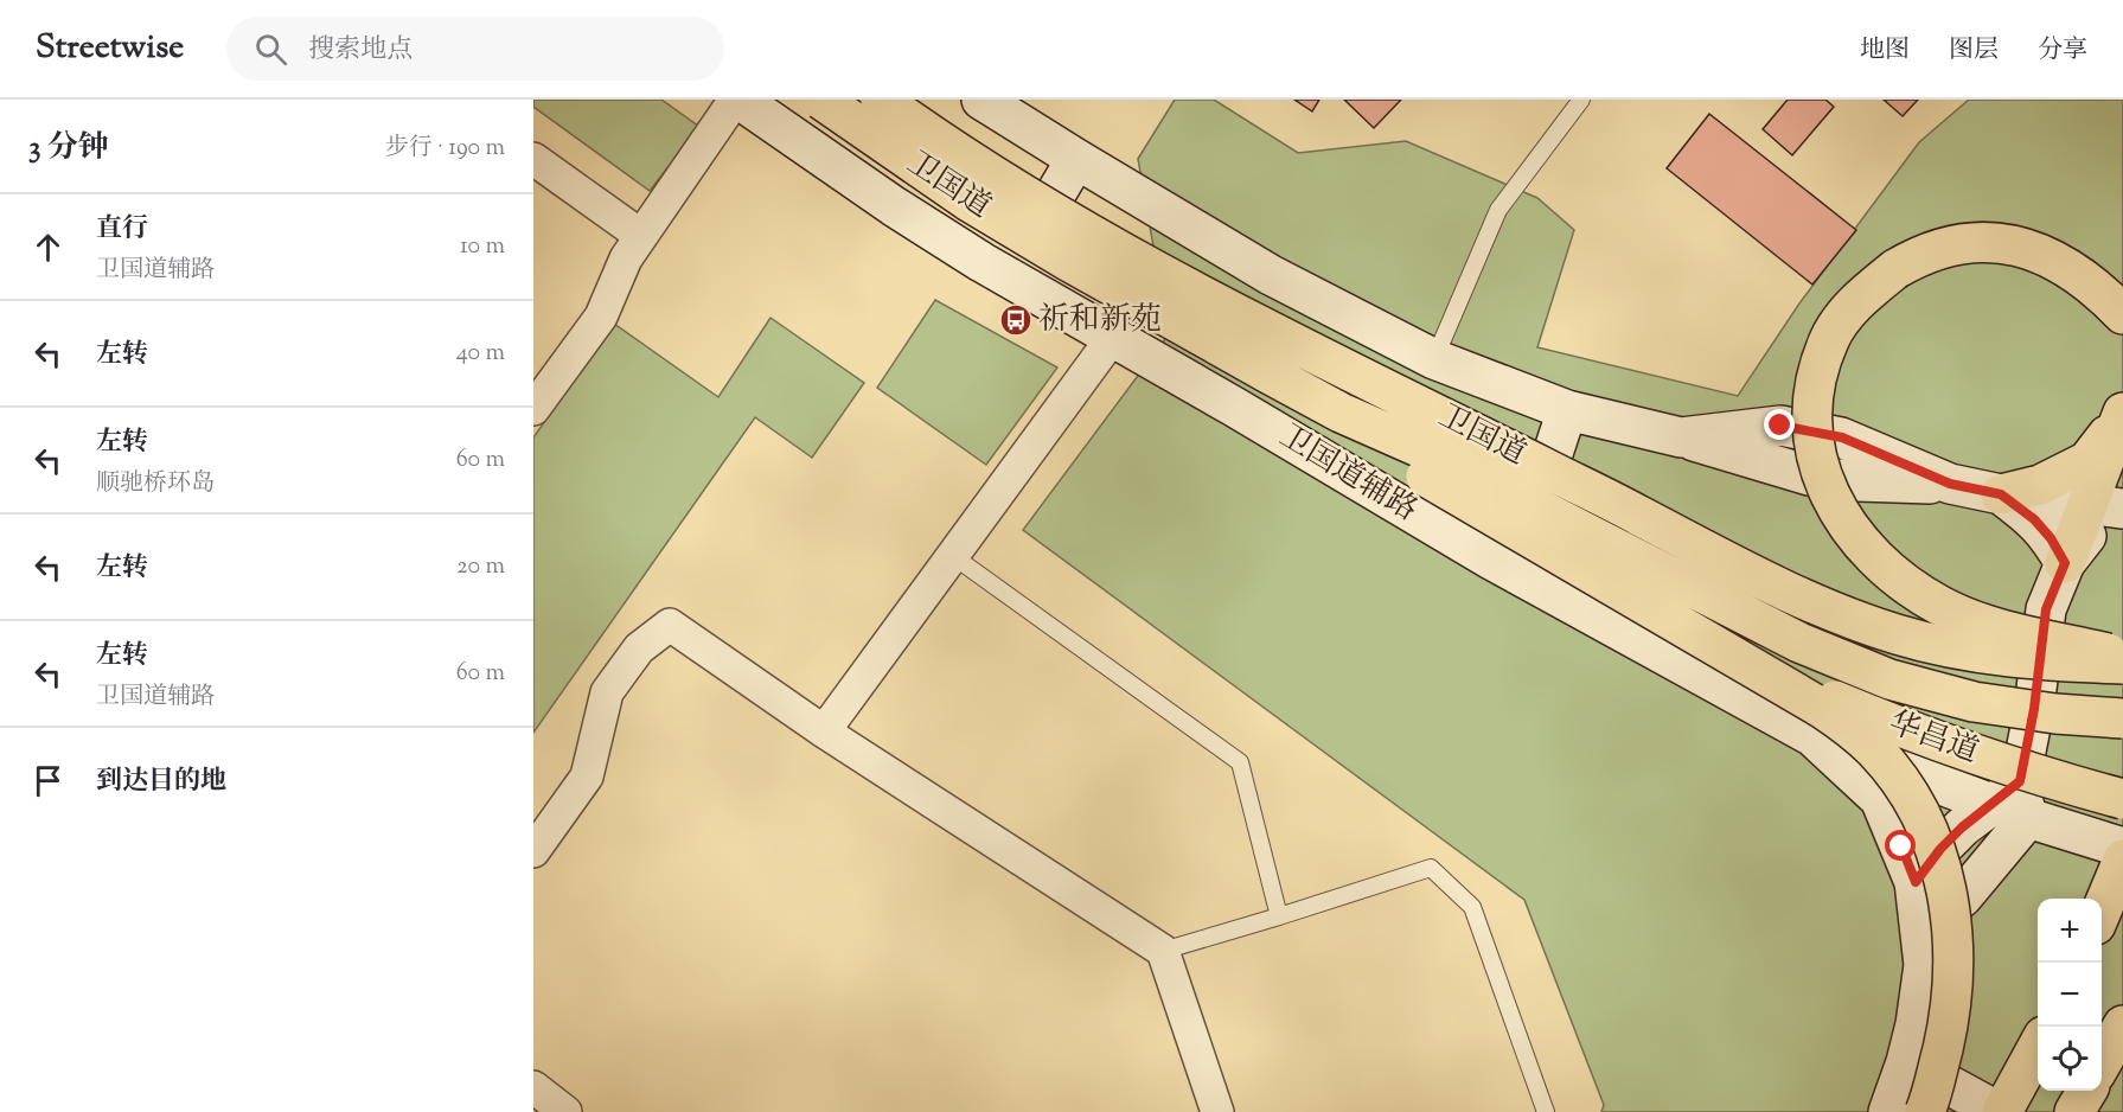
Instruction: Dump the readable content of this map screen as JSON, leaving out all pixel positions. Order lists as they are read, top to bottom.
{
  "streets": {
    "main road": ["卫国道", "卫国道辅路", "华昌道"]
  },
  "crossings": [
    ["卫国道", "华昌道"]
  ],
  "places": {
    "bus stop": ["祈和新苑"]
  },
  "page": {
    "header": "Streetwise",
    "search": "搜索地点",
    "nav": ["地图", "图层", "分享"],
    "heading": ["3 分钟", "步行 · 190 m"],
    "list": [
      ["直行", "卫国道辅路", "10 m"],
      ["左转", "40 m"],
      ["左转", "顺驰桥环岛", "60 m"],
      ["左转", "20 m"],
      ["左转", "卫国道辅路", "60 m"],
      "到达目的地"
    ],
    "map_buttons": ["+", "−"]
  }
}
